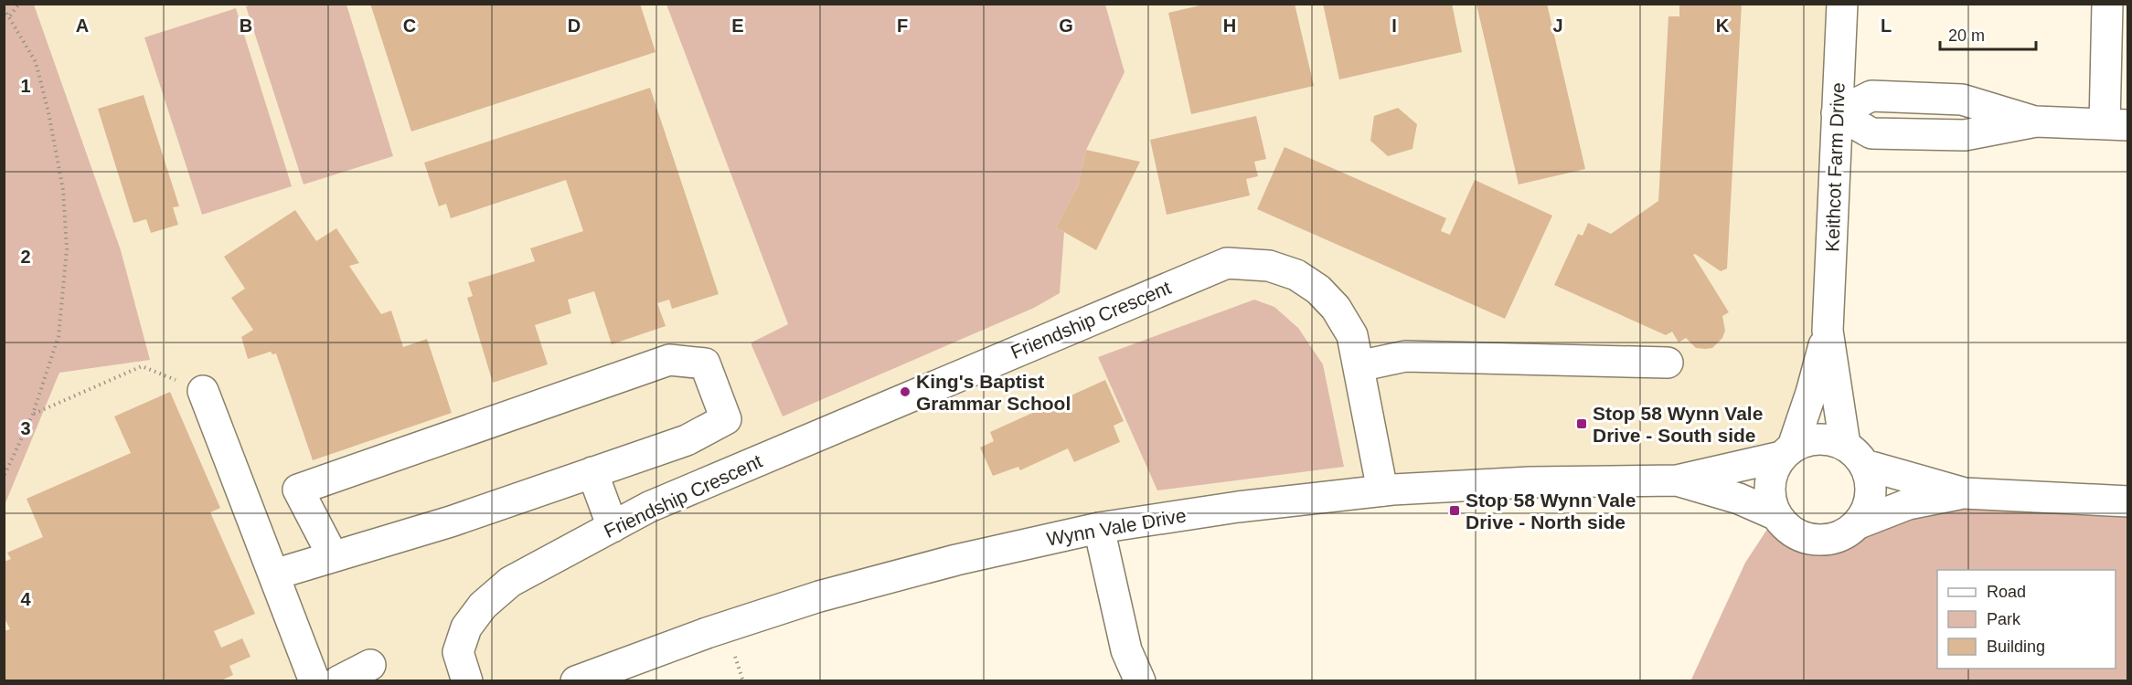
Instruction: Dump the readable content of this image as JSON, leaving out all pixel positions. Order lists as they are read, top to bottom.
{
  "streets": {
    "street": ["Keithcot Farm Drive", "Friendship Crescent", "Wynn Vale Drive"]
  },
  "crossings": [
    ["Keithcot Farm Drive", "Wynn Vale Drive"],
    ["Friendship Crescent", "Wynn Vale Drive"]
  ],
  "places": {
    "other": ["King's Baptist Grammar School"],
    "transit": ["Stop 58 Wynn Vale Drive - South side", "Stop 58 Wynn Vale Drive - North side"]
  },
  "legend": ["Road", "Park", "Building"],
  "scale_bar": "20 m",
  "grid": {
    "columns": [
      "A",
      "B",
      "C",
      "D",
      "E",
      "F",
      "G",
      "H",
      "I",
      "J",
      "K",
      "L"
    ],
    "rows": [
      "1",
      "2",
      "3",
      "4"
    ]
  }
}
